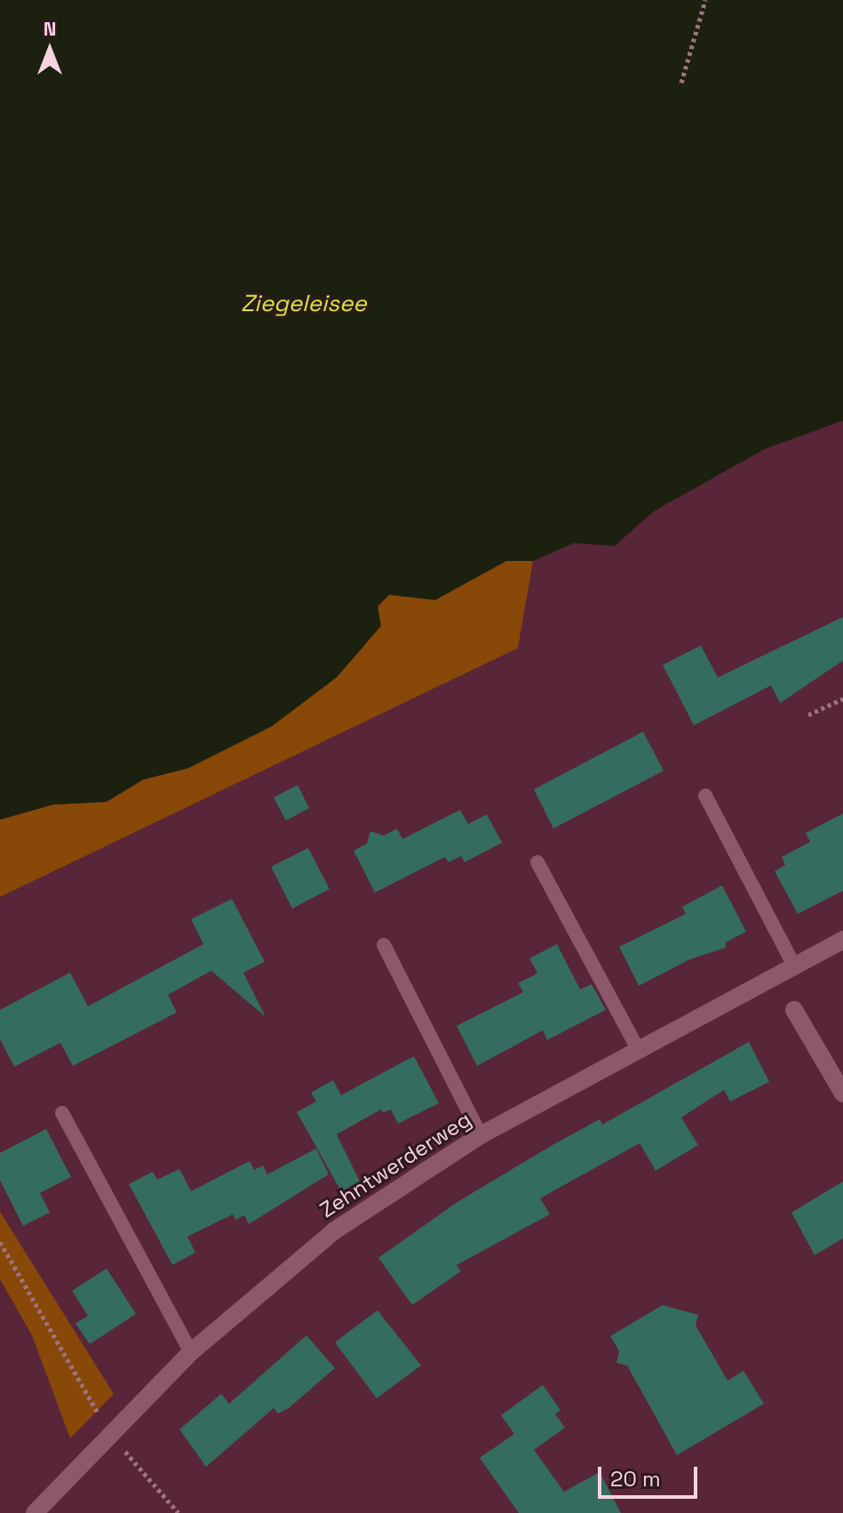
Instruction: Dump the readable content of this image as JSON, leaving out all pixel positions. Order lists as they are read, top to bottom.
{
  "streets": {
    "street": ["Zehntwerderweg"]
  },
  "water": ["Ziegeleisee"],
  "scale_bar": "20 m",
  "north": "top"
}
